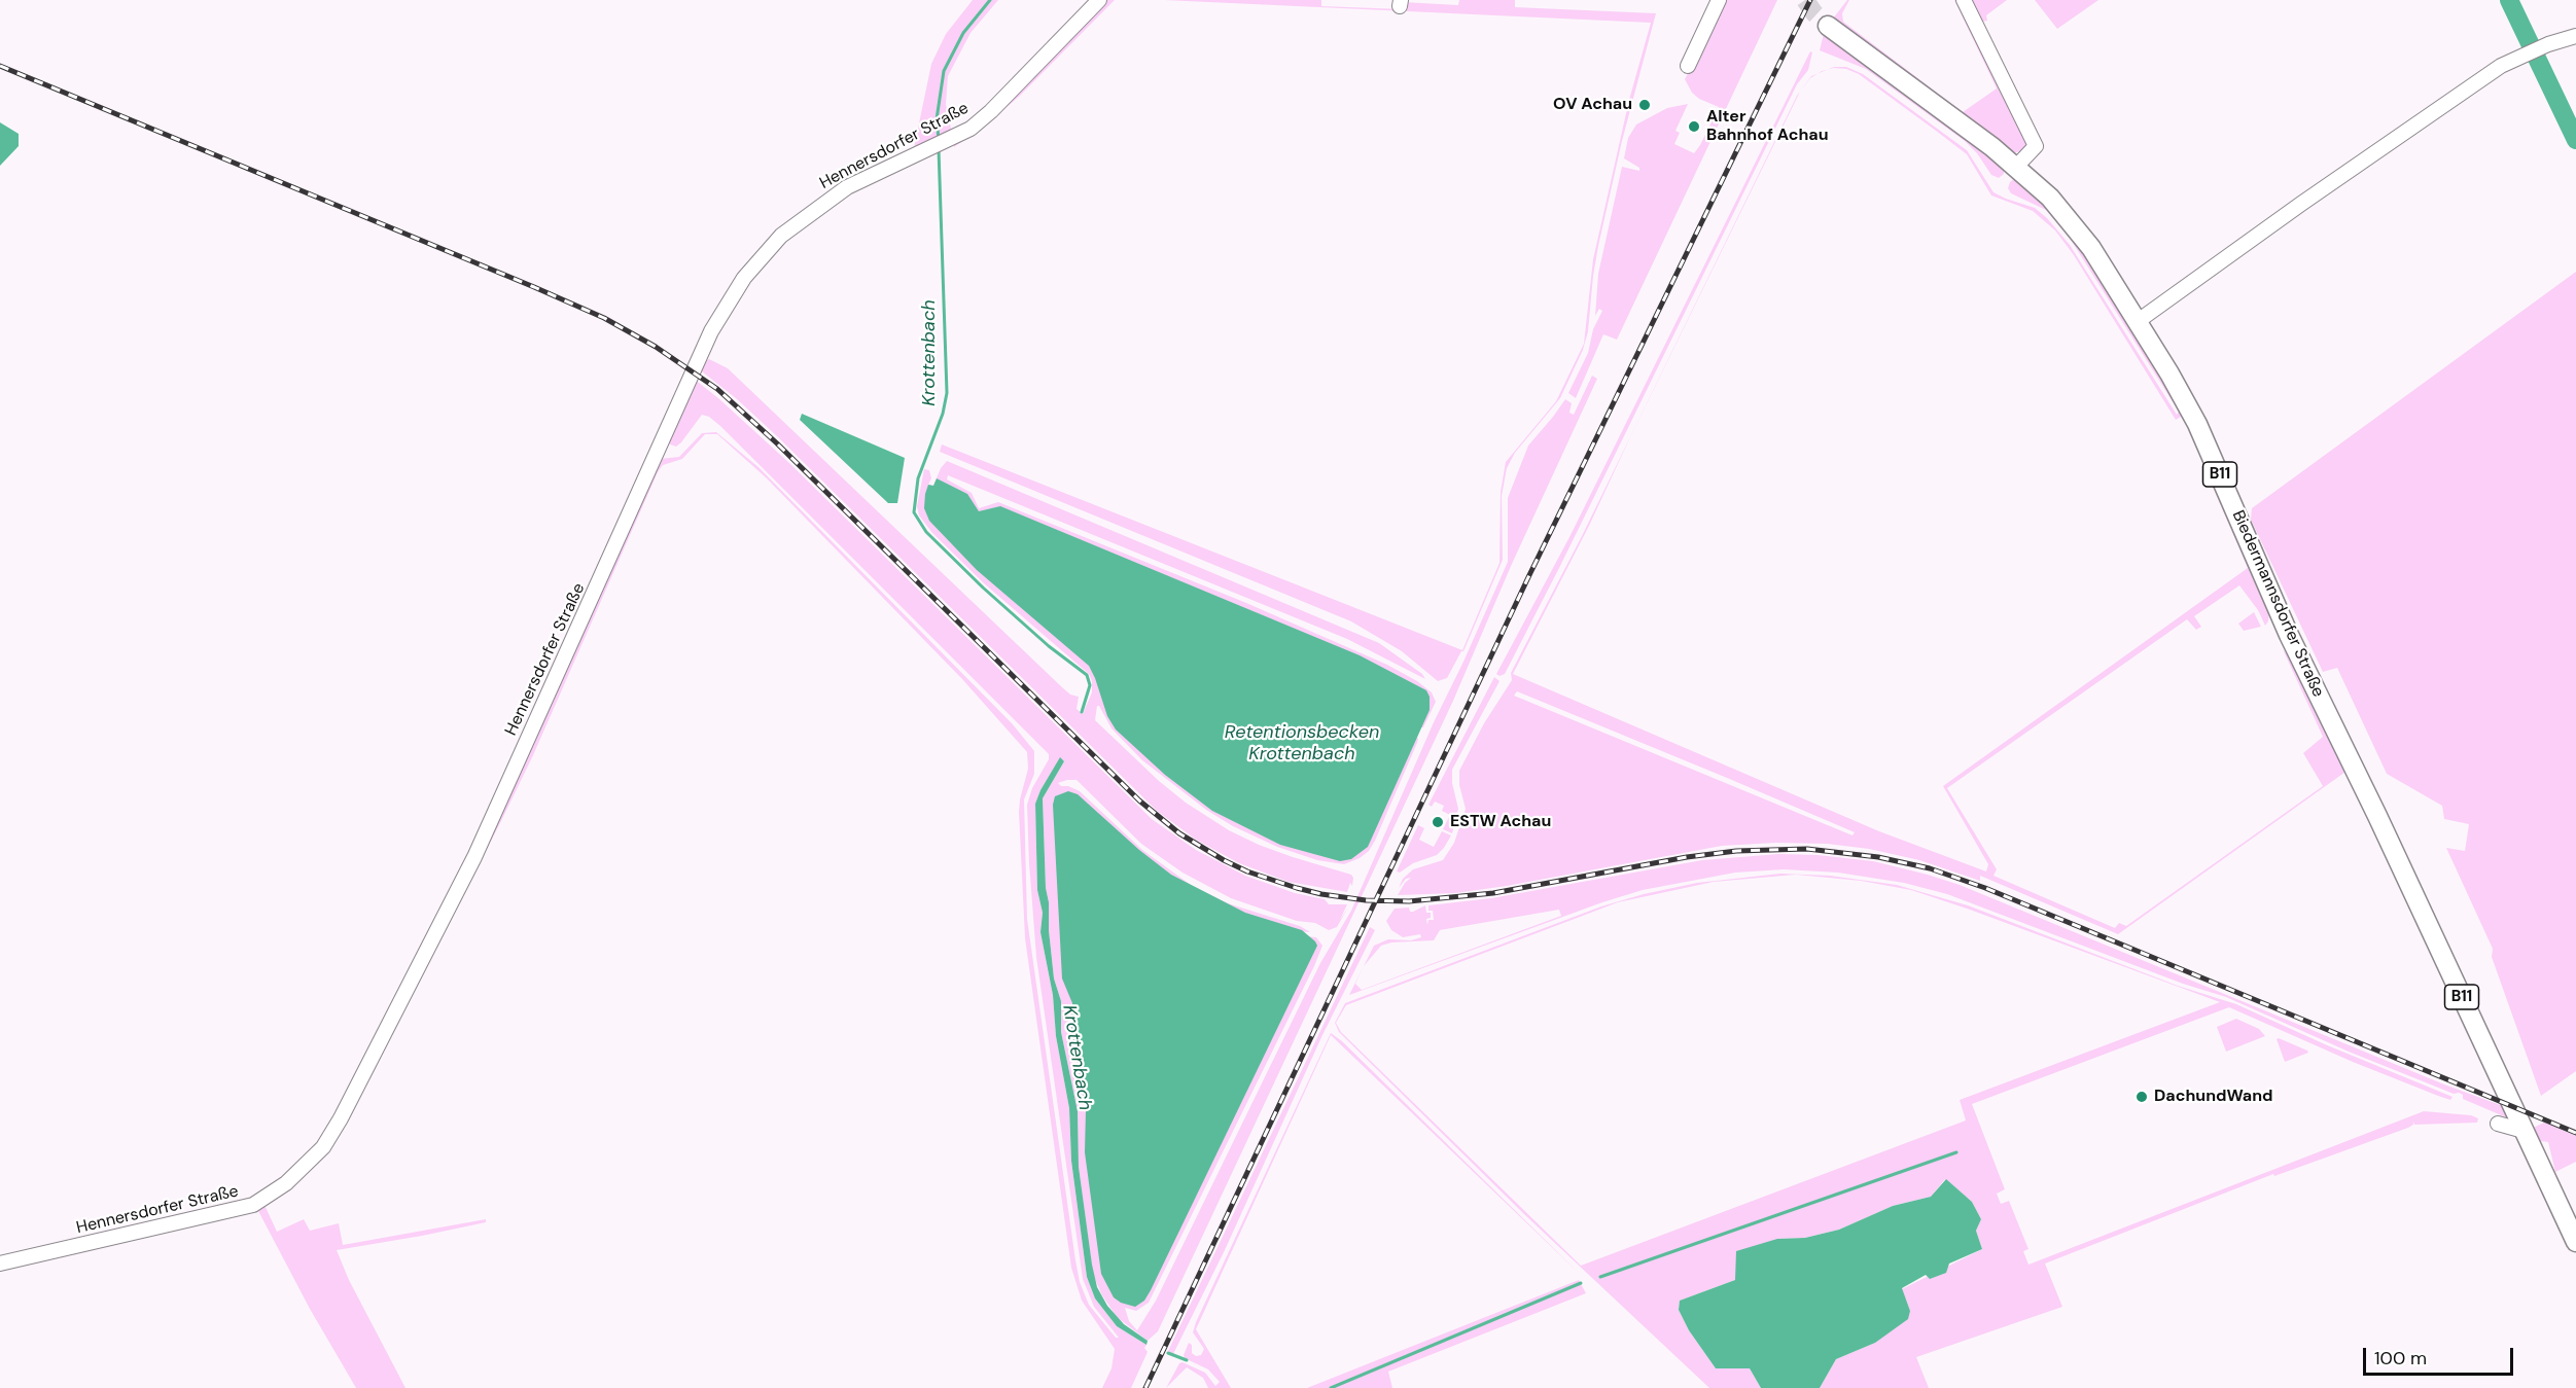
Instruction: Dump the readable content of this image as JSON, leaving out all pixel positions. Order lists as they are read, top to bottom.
{
  "streets": {
    "main road": ["B11", "Biedermannsdorfer Straße"],
    "street": ["Hennersdorfer Straße"]
  },
  "crossings": [
    ["B11", "Biedermannsdorfer Straße"]
  ],
  "water": ["Krottenbach", "Retentionsbecken Krottenbach"],
  "places": [
    "OV Achau",
    "Alter Bahnhof Achau",
    "ESTW Achau",
    "DachundWand"
  ],
  "scale_bar": "100 m"
}
